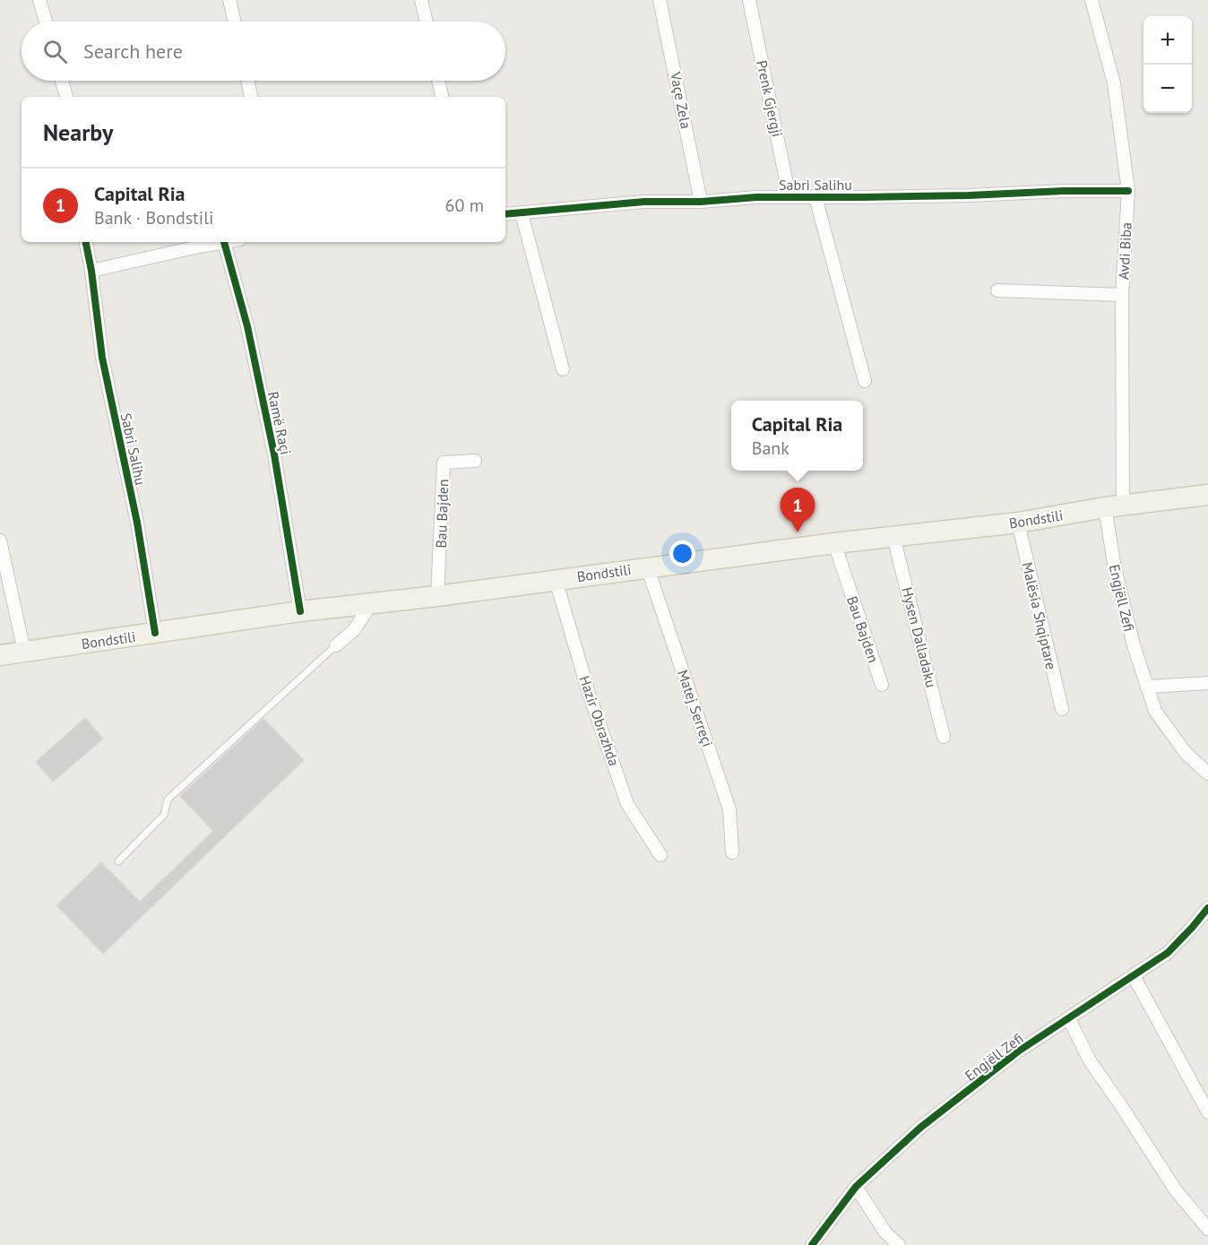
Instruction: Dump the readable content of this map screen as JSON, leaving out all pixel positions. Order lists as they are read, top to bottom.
{
  "streets": {
    "main road": ["Bondstili"],
    "street": [
      "Prenk Gjergji",
      "Vaçe Zela",
      "Sabri Salihu",
      "Avdi Biba",
      "Ramë Raçi",
      "Bau Bajden",
      "Engjëll Zefi",
      "Malësia Shqiptare",
      "Hysen Dalladaku",
      "Matej Serreçi",
      "Hazir Obrazhda"
    ]
  },
  "crossings": [
    ["Prenk Gjergji", "Sabri Salihu"],
    ["Vaçe Zela", "Sabri Salihu"],
    ["Sabri Salihu", "Avdi Biba"],
    ["Sabri Salihu", "Bondstili"],
    ["Avdi Biba", "Bondstili"],
    ["Avdi Biba", "Engjëll Zefi"],
    ["Ramë Raçi", "Bondstili"],
    ["Bau Bajden", "Bondstili"],
    ["Bondstili", "Engjëll Zefi"],
    ["Bondstili", "Malësia Shqiptare"],
    ["Bondstili", "Hysen Dalladaku"],
    ["Bondstili", "Matej Serreçi"],
    ["Bondstili", "Hazir Obrazhda"]
  ],
  "page": {
    "map_buttons": ["+", "−"],
    "search": "Search here",
    "heading": "Nearby",
    "list": [
      {
        "mark": "1",
        "name": "Capital Ria",
        "note": "Bank · Bondstili",
        "value": "60 m"
      }
    ],
    "popup": ["Capital Ria", "Bank"],
    "pins": "1"
  }
}
